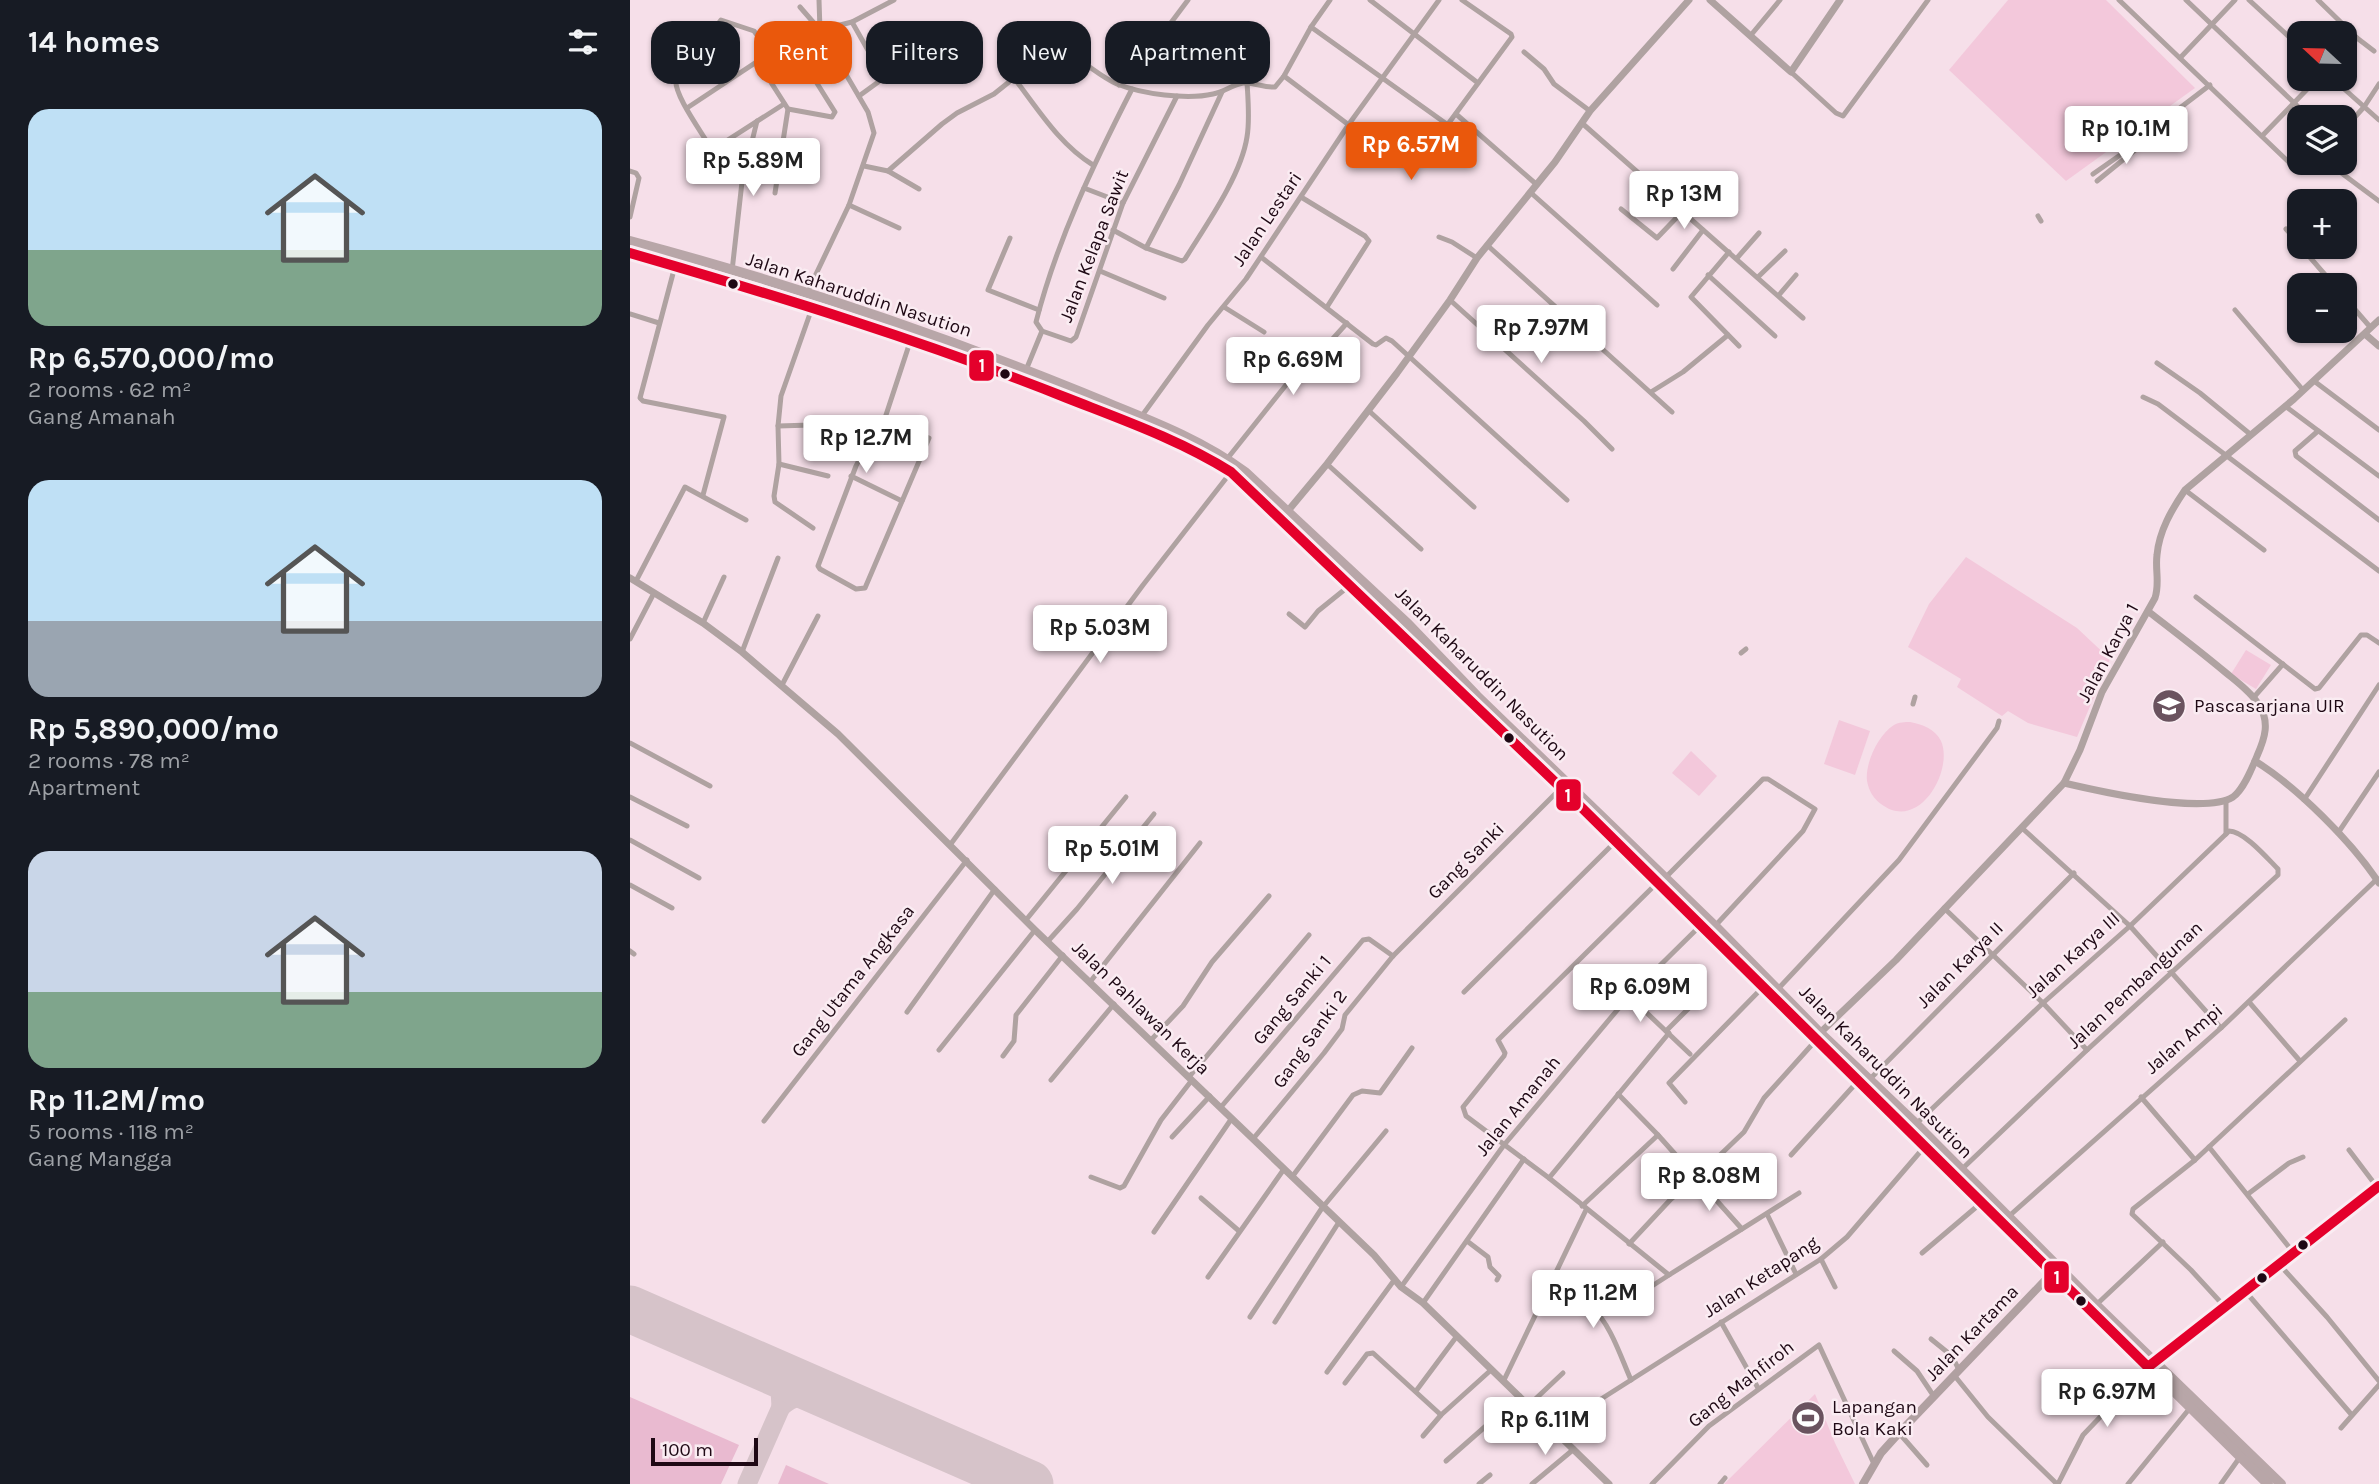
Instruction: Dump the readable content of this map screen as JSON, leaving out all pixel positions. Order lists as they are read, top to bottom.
{
  "streets": {
    "highway": ["Jalan Kaharuddin Nasution"],
    "main road": ["Jalan Kartama"],
    "street": [
      "Jalan Lestari",
      "Jalan Kelapa Sawit",
      "Jalan Karya 1",
      "Gang Sanki",
      "Jalan Karya III",
      "Jalan Karya II",
      "Gang Utama Angkasa",
      "Jalan Pembangunan",
      "Gang Sanki 1",
      "Jalan Pahlawan Kerja",
      "Gang Sanki 2",
      "Jalan Ampi",
      "Jalan Amanah",
      "Jalan Ketapang",
      "Gang Mahfiroh"
    ]
  },
  "crossings": [
    ["Jalan Lestari", "Jalan Kaharuddin Nasution"],
    ["Jalan Kelapa Sawit", "Jalan Kaharuddin Nasution"],
    ["Jalan Kaharuddin Nasution", "Jalan Karya 1"],
    ["Jalan Kaharuddin Nasution", "Gang Sanki"],
    ["Jalan Kaharuddin Nasution", "Jalan Karya III"],
    ["Jalan Kaharuddin Nasution", "Jalan Karya II"],
    ["Jalan Kaharuddin Nasution", "Jalan Pembangunan"],
    ["Jalan Kaharuddin Nasution", "Jalan Ampi"],
    ["Jalan Kaharuddin Nasution", "Jalan Amanah"],
    ["Jalan Kaharuddin Nasution", "Jalan Ketapang"],
    ["Jalan Kaharuddin Nasution", "Jalan Kartama"],
    ["Gang Sanki", "Gang Sanki 1"],
    ["Gang Sanki", "Gang Sanki 2"],
    ["Jalan Karya III", "Jalan Pembangunan"],
    ["Gang Utama Angkasa", "Jalan Pahlawan Kerja"],
    ["Gang Sanki 1", "Jalan Pahlawan Kerja"],
    ["Gang Sanki 1", "Gang Sanki 2"],
    ["Jalan Pahlawan Kerja", "Gang Sanki 2"],
    ["Jalan Pahlawan Kerja", "Jalan Amanah"],
    ["Jalan Pahlawan Kerja", "Jalan Ketapang"],
    ["Jalan Kartama", "Gang Mahfiroh"]
  ],
  "places": {
    "school or university": ["Pascasarjana UIR"],
    "sports": ["Lapangan Bola Kaki"]
  },
  "lines": ["transit line 1"],
  "scale_bar": "100 m",
  "north": "left",
  "page": {
    "heading": "14 homes",
    "map_buttons": ["+", "−"],
    "chip": [
      "Buy",
      "Rent",
      "Filters",
      "New",
      "Apartment"
    ],
    "list": [
      {
        "name": "Rp 6,570,000/mo",
        "note": "2 rooms · 62 m² · Gang Amanah"
      },
      {
        "name": "Rp 5,890,000/mo",
        "note": "2 rooms · 78 m² · Apartment"
      },
      {
        "name": "Rp 11.2M/mo",
        "note": "5 rooms · 118 m² · Gang Mangga"
      }
    ],
    "price": [
      "Rp 10.1M",
      "Rp 6.57M",
      "Rp 5.89M",
      "Rp 13M",
      "Rp 7.97M",
      "Rp 6.69M",
      "Rp 12.7M",
      "Rp 5.03M",
      "Rp 5.01M",
      "Rp 6.09M",
      "Rp 8.08M",
      "Rp 11.2M",
      "Rp 6.97M",
      "Rp 6.11M"
    ],
    "scale": "100 m"
  }
}
